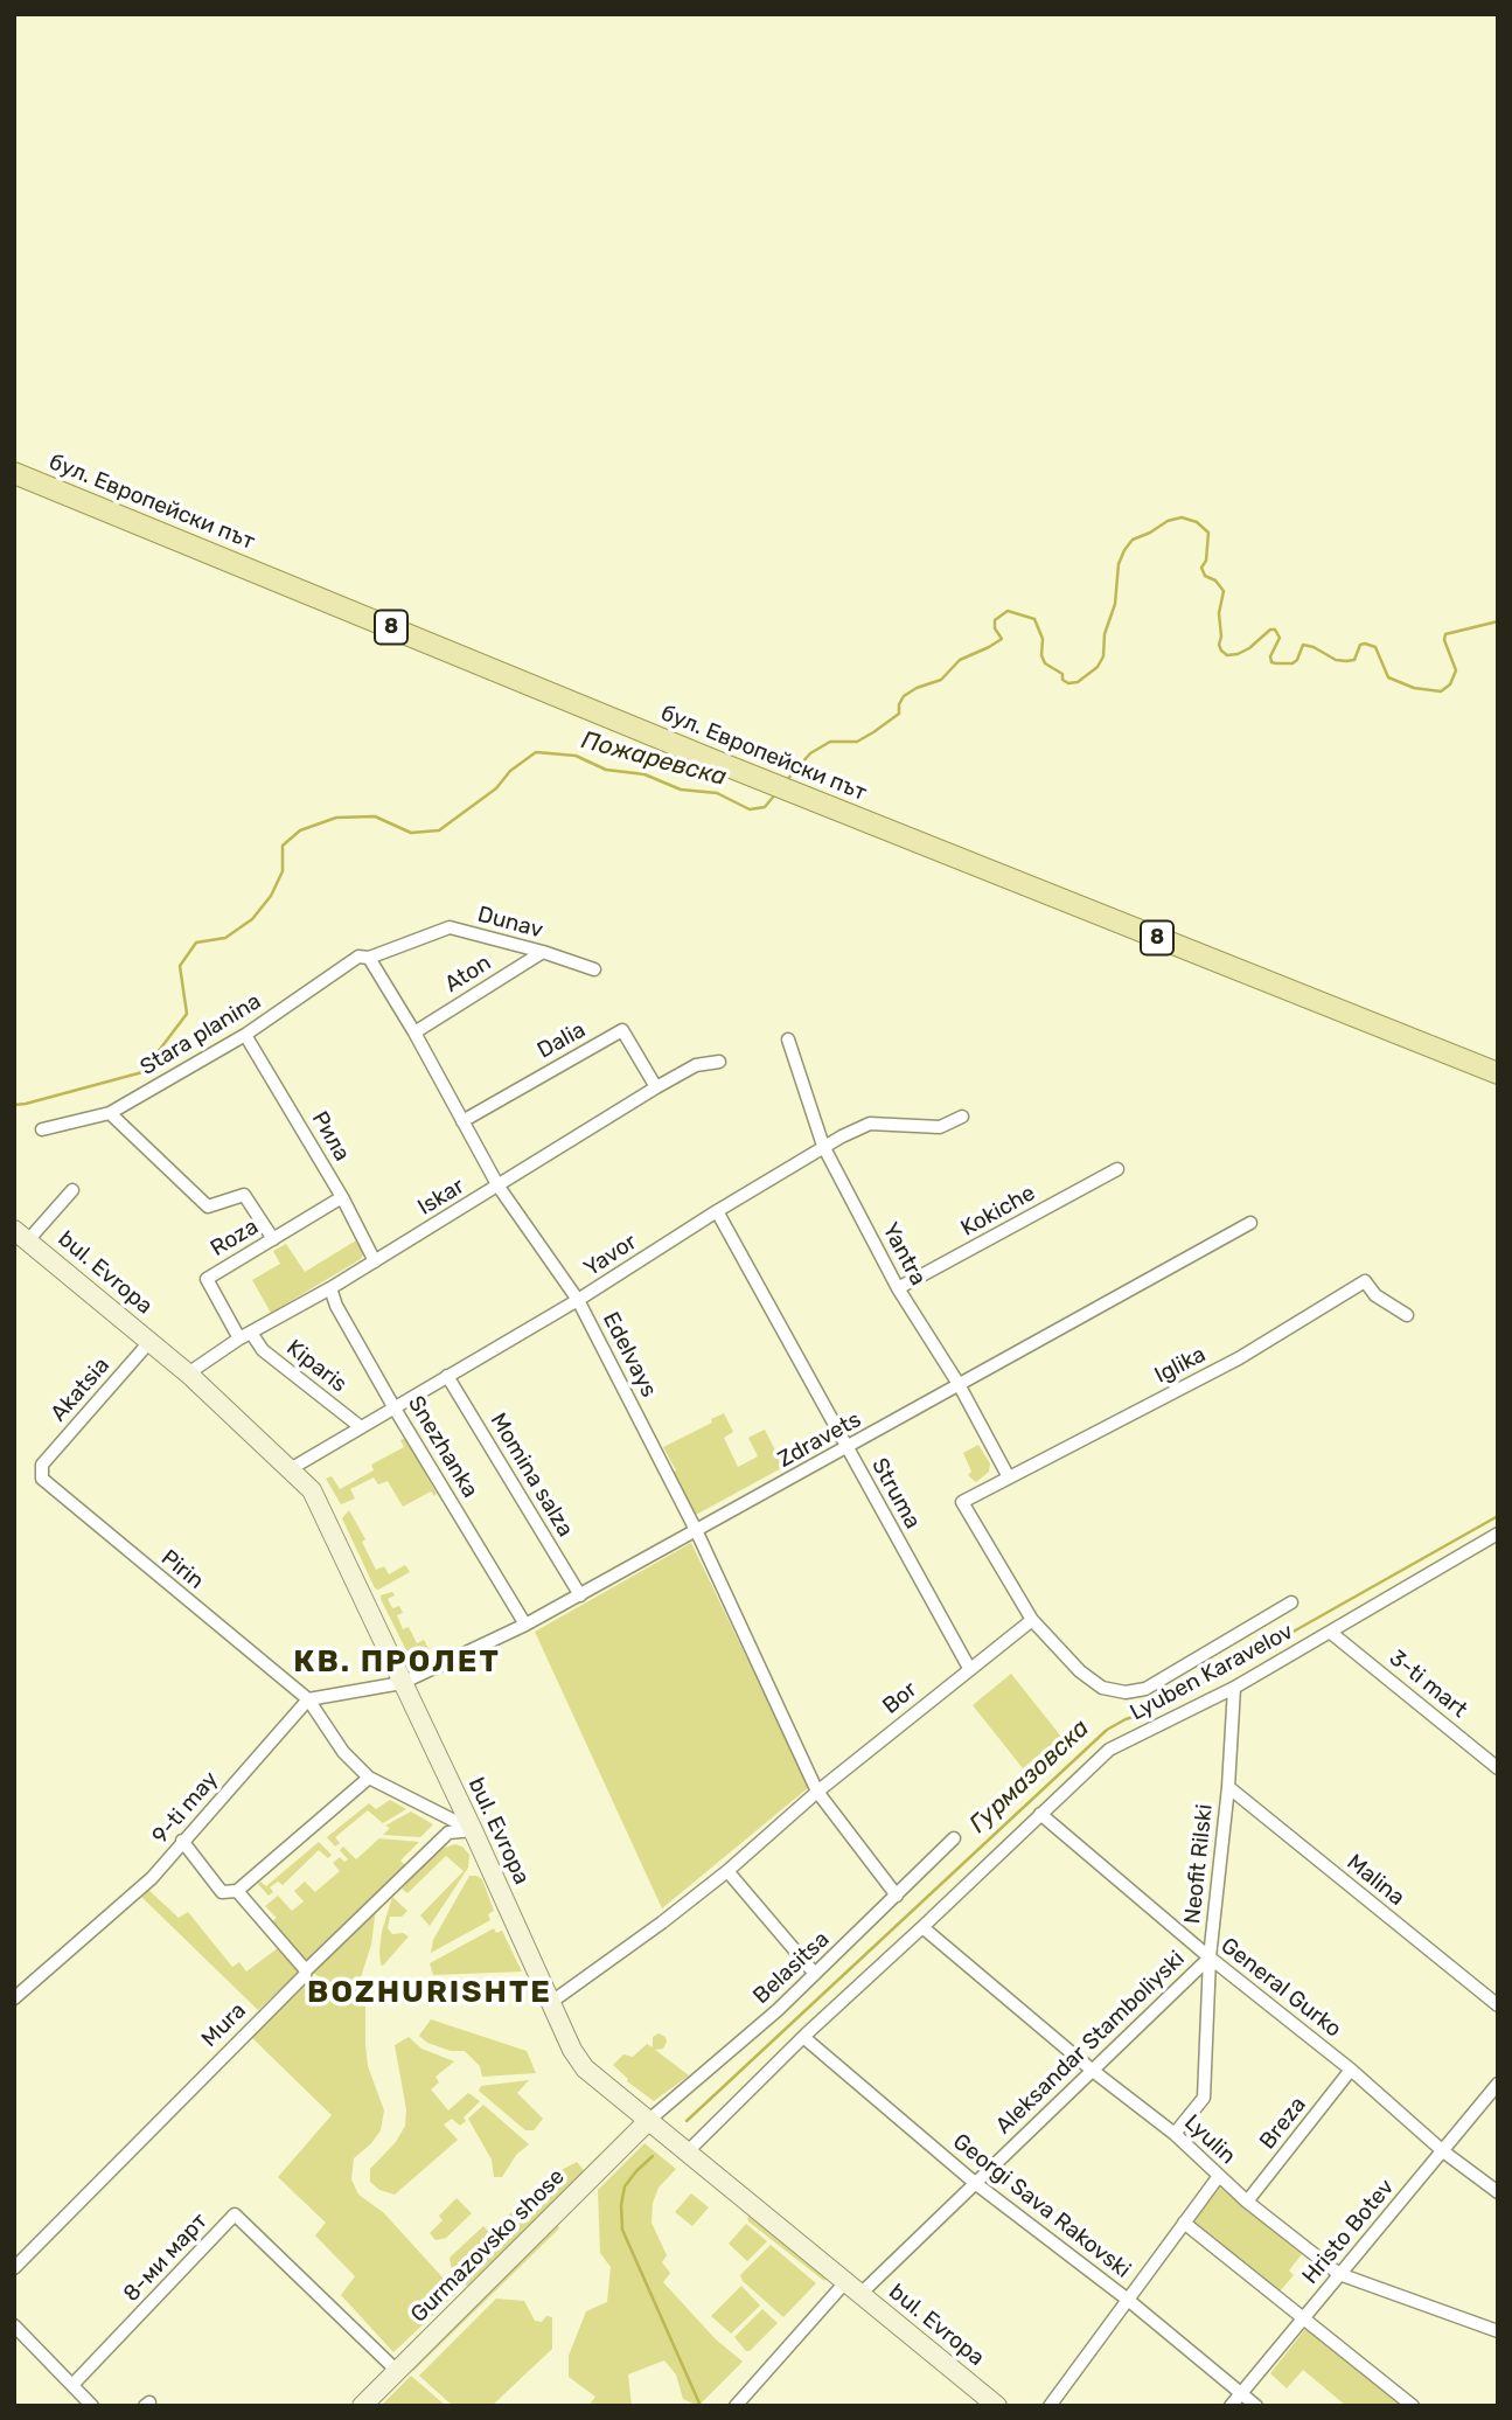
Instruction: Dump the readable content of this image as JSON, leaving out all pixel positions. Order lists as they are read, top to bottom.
{
  "streets": {
    "main road": ["бул. Европейски път", "8"],
    "street": [
      "Dunav",
      "Aton",
      "Stara planina",
      "Dalia",
      "Рила",
      "Iskar",
      "Kokiche",
      "Roza",
      "Yantra",
      "Yavor",
      "bul. Evropa",
      "Edelvays",
      "Iglika",
      "Kiparis",
      "Akatsia",
      "Zdravets",
      "Snezhanka",
      "Momina salza",
      "Struma",
      "Pirin",
      "Lyuben Karavelov",
      "3-ti mart",
      "Bor",
      "9-ti may",
      "Neofit Rilski",
      "Malina",
      "Belasitsa",
      "General Gurko",
      "Mura",
      "Aleksandar Stamboliyski",
      "Breza",
      "Lyulin",
      "Georgi Sava Rakovski",
      "Hristo Botev",
      "Gurmazovsko shose",
      "8-ми март"
    ]
  },
  "crossings": [
    ["Dunav", "Aton"],
    ["Dunav", "Stara planina"],
    ["Dunav", "Edelvays"],
    ["Aton", "Edelvays"],
    ["Stara planina", "Рила"],
    ["Stara planina", "Edelvays"],
    ["Dalia", "Iskar"],
    ["Dalia", "Edelvays"],
    ["Рила", "Iskar"],
    ["Рила", "Roza"],
    ["Iskar", "Roza"],
    ["Iskar", "bul. Evropa"],
    ["Iskar", "Edelvays"],
    ["Iskar", "Kiparis"],
    ["Iskar", "Snezhanka"],
    ["Kokiche", "Yantra"],
    ["Roza", "Kiparis"],
    ["Yantra", "Yavor"],
    ["Yantra", "Iglika"],
    ["Yantra", "Zdravets"],
    ["Yavor", "bul. Evropa"],
    ["Yavor", "Edelvays"],
    ["Yavor", "Kiparis"],
    ["Yavor", "Snezhanka"],
    ["Yavor", "Momina salza"],
    ["Yavor", "Struma"],
    ["bul. Evropa", "Akatsia"],
    ["bul. Evropa", "Zdravets"],
    ["bul. Evropa", "Lyuben Karavelov"],
    ["bul. Evropa", "Bor"],
    ["bul. Evropa", "Belasitsa"],
    ["bul. Evropa", "Mura"],
    ["bul. Evropa", "Aleksandar Stamboliyski"],
    ["bul. Evropa", "Gurmazovsko shose"],
    ["Edelvays", "Zdravets"],
    ["Edelvays", "Bor"],
    ["Edelvays", "Belasitsa"],
    ["Iglika", "Bor"],
    ["Akatsia", "Pirin"],
    ["Zdravets", "Snezhanka"],
    ["Zdravets", "Momina salza"],
    ["Zdravets", "Struma"],
    ["Struma", "Bor"],
    ["Pirin", "9-ti may"],
    ["Lyuben Karavelov", "3-ti mart"],
    ["Lyuben Karavelov", "Neofit Rilski"],
    ["Lyuben Karavelov", "General Gurko"],
    ["Lyuben Karavelov", "Lyulin"],
    ["Lyuben Karavelov", "Georgi Sava Rakovski"],
    ["Neofit Rilski", "Malina"],
    ["Neofit Rilski", "General Gurko"],
    ["Neofit Rilski", "Aleksandar Stamboliyski"],
    ["Neofit Rilski", "Lyulin"],
    ["Belasitsa", "Gurmazovsko shose"],
    ["General Gurko", "Aleksandar Stamboliyski"],
    ["General Gurko", "Breza"],
    ["General Gurko", "Hristo Botev"],
    ["Aleksandar Stamboliyski", "Lyulin"],
    ["Aleksandar Stamboliyski", "Georgi Sava Rakovski"],
    ["Breza", "Lyulin"],
    ["Lyulin", "Hristo Botev"],
    ["Georgi Sava Rakovski", "Hristo Botev"],
    ["Gurmazovsko shose", "8-ми март"]
  ],
  "districts": ["КВ. ПРОЛЕТ", "BOZHURISHTE"],
  "water": ["Пожаревска", "Гурмазовска"]
}
